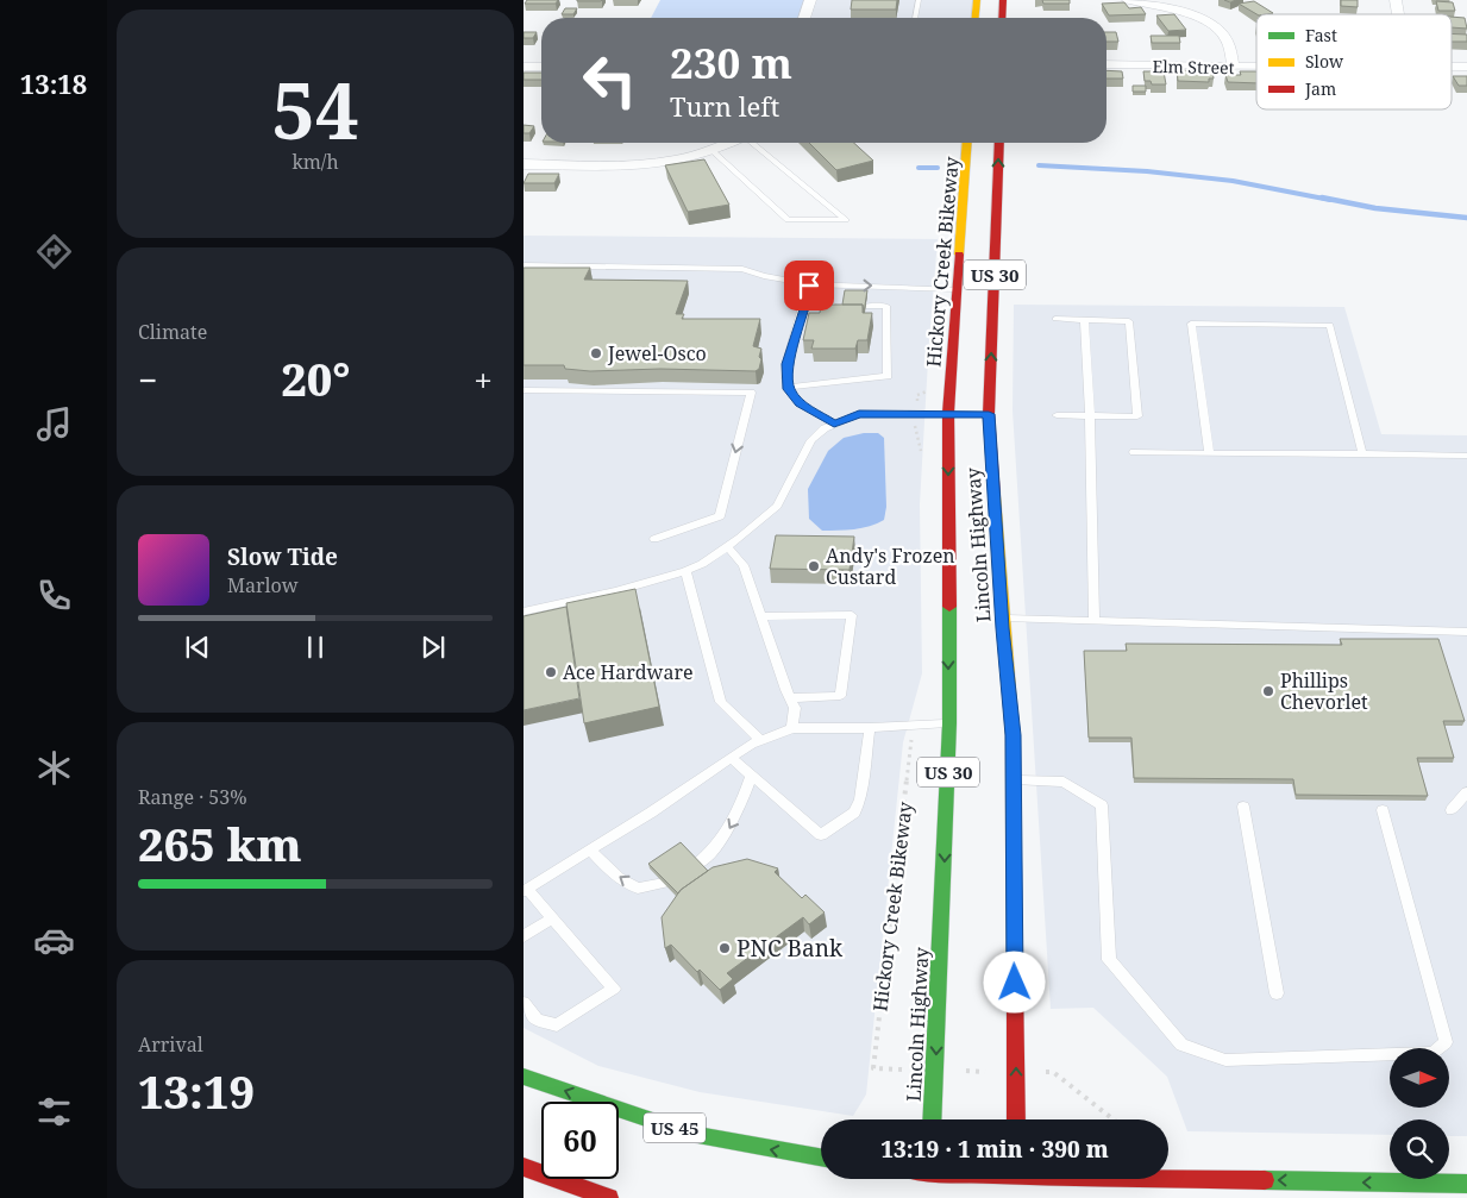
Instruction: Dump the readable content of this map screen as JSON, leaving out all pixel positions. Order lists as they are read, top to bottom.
{
  "streets": {
    "main road": ["US 30", "Lincoln Highway", "US 45"],
    "street": ["Elm Street"],
    "path": ["Hickory Creek Bikeway"]
  },
  "places": [
    "Jewel-Osco",
    "Andy's Frozen Custard",
    "Ace Hardware",
    "Phillips Chevorlet",
    "PNC Bank"
  ],
  "legend": ["Fast", "Slow", "Jam"],
  "north": "right",
  "page": {
    "tabs": "13:18",
    "tile": [
      ["54", "km/h"],
      "Climate",
      ["Range · 53%", "265 km"],
      ["Arrival", "13:19"]
    ],
    "turn": ["230 m", "Turn left"],
    "heat": ["−", "20°", "+"],
    "song": ["Slow Tide", "Marlow"],
    "limit": "60",
    "trip": "13:19 · 1 min · 390 m"
  }
}
